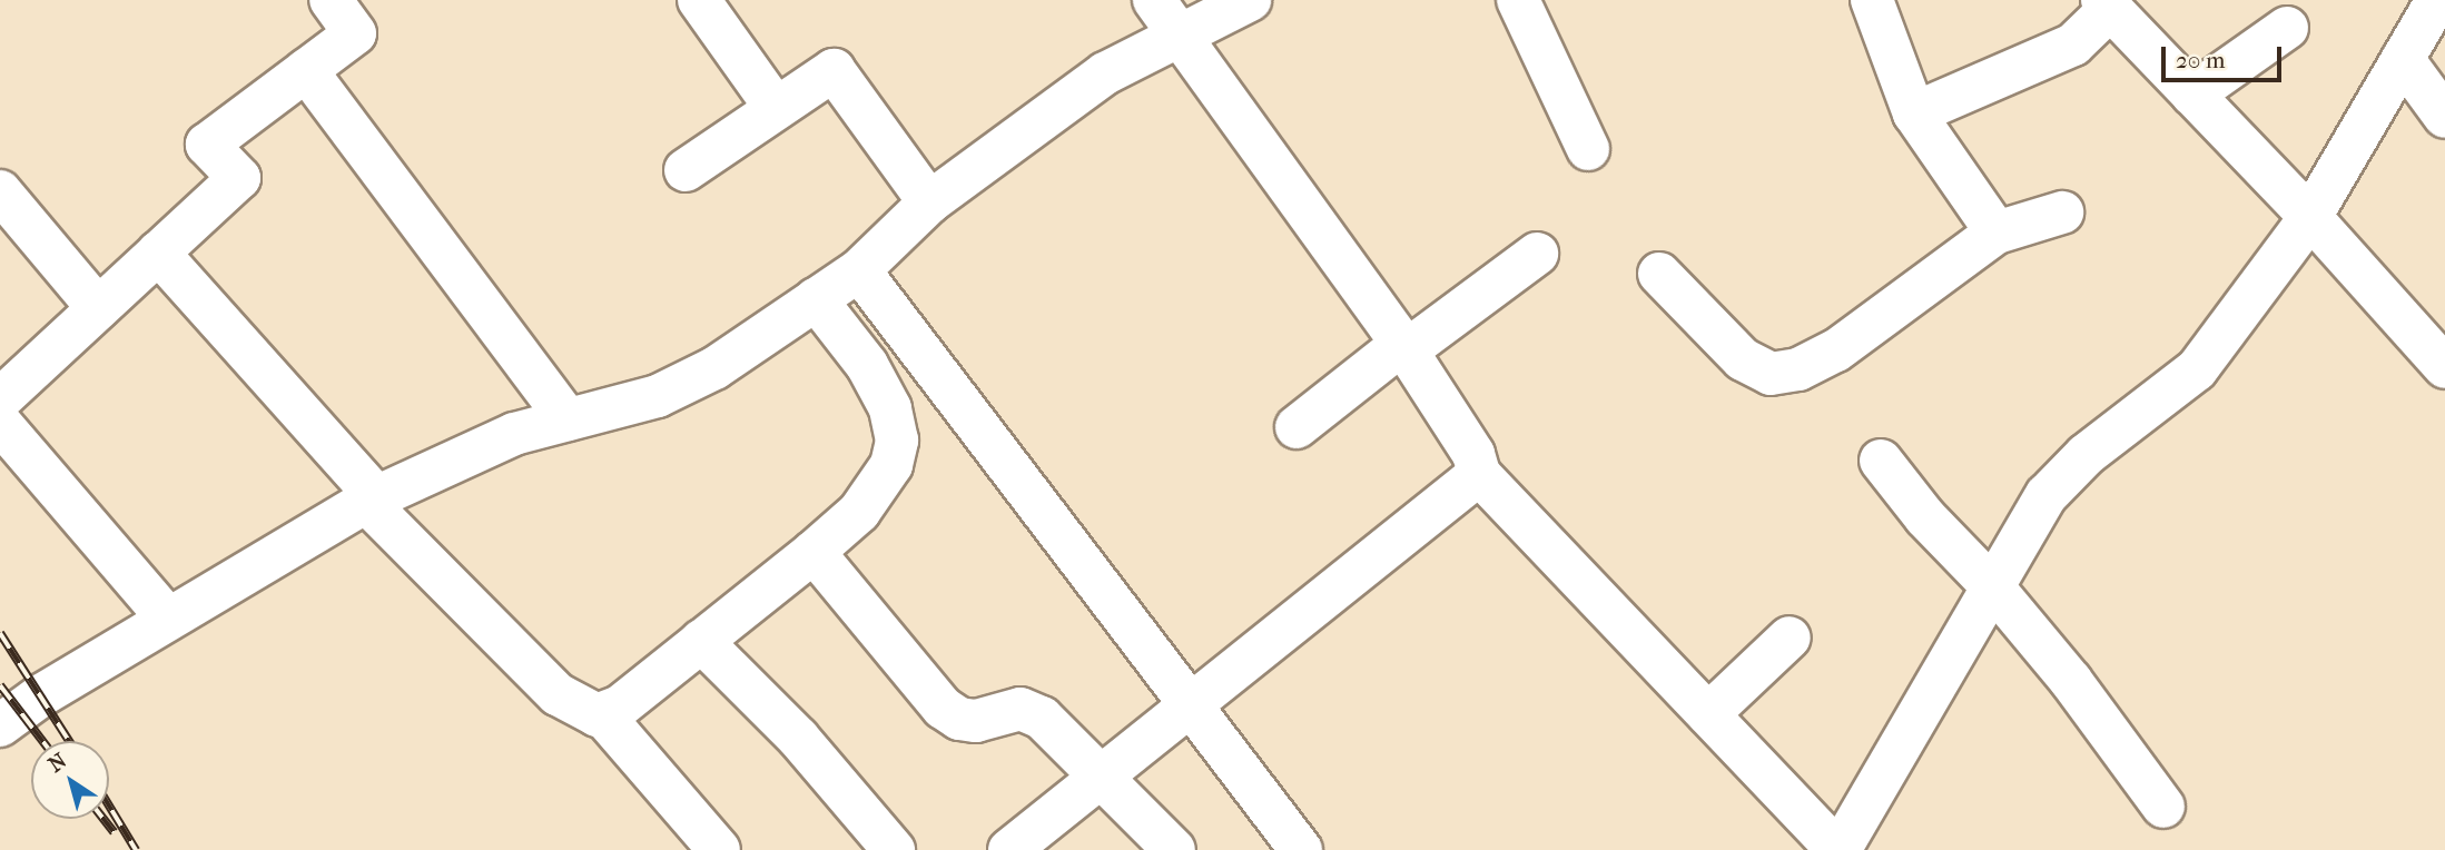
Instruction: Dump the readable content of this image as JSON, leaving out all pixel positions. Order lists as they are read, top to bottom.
{
  "scale_bar": "20 m",
  "north": "top left"
}
